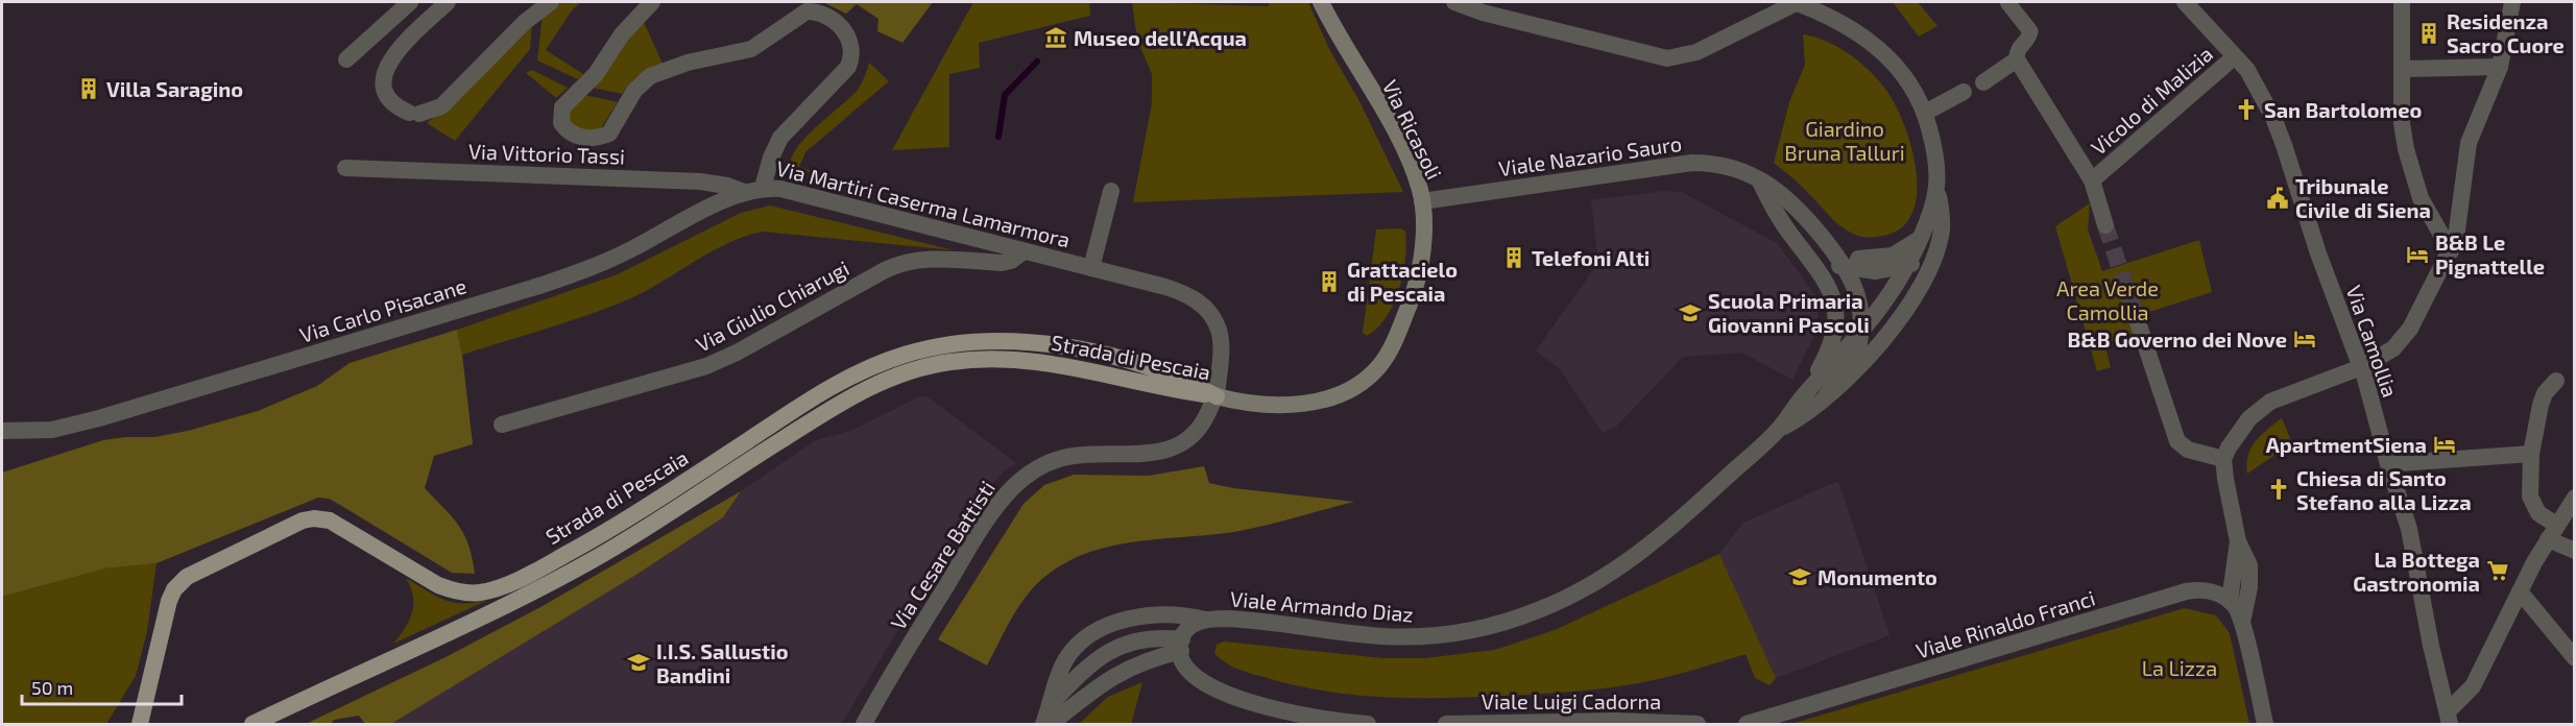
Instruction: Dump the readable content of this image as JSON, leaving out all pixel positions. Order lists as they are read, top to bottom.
{
  "streets": {
    "main road": ["Via Ricasoli", "Strada di Pescaia"],
    "street": [
      "Vicolo di Malizia",
      "Via Vittorio Tassi",
      "Viale Nazario Sauro",
      "Via Martiri Caserma Lamarmora",
      "Via Giulio Chiarugi",
      "Via Carlo Pisacane",
      "Via Camollia",
      "Via Cesare Battisti",
      "Viale Armando Diaz",
      "Viale Rinaldo Franci",
      "Viale Luigi Cadorna"
    ]
  },
  "crossings": [
    ["Vicolo di Malizia", "Via Camollia"],
    ["Via Ricasoli", "Viale Nazario Sauro"],
    ["Via Ricasoli", "Via Martiri Caserma Lamarmora"],
    ["Via Ricasoli", "Strada di Pescaia"],
    ["Via Ricasoli", "Via Cesare Battisti"],
    ["Via Vittorio Tassi", "Via Carlo Pisacane"],
    ["Via Martiri Caserma Lamarmora", "Via Giulio Chiarugi"],
    ["Via Martiri Caserma Lamarmora", "Via Carlo Pisacane"],
    ["Via Martiri Caserma Lamarmora", "Strada di Pescaia"],
    ["Via Martiri Caserma Lamarmora", "Via Cesare Battisti"],
    ["Strada di Pescaia", "Via Cesare Battisti"]
  ],
  "parks": ["Giardino Bruna Talluri", "Area Verde Camollia", "La Lizza"],
  "places": {
    "building": [
      "Residenza Sacro Cuore",
      "Villa Saragino",
      "Telefoni Alti",
      "Grattacielo di Pescaia"
    ],
    "museum": ["Museo dell'Acqua"],
    "church": ["San Bartolomeo", "Chiesa di Santo Stefano alla Lizza"],
    "public building": ["Tribunale Civile di Siena"],
    "hotel": ["B&B Le Pignattelle", "B&B Governo dei Nove", "ApartmentSiena"],
    "school or university": ["Scuola Primaria Giovanni Pascoli", "Monumento", "I.I.S. Sallustio Bandini"],
    "supermarket": ["La Bottega Gastronomia"]
  },
  "scale_bar": "50 m"
}
